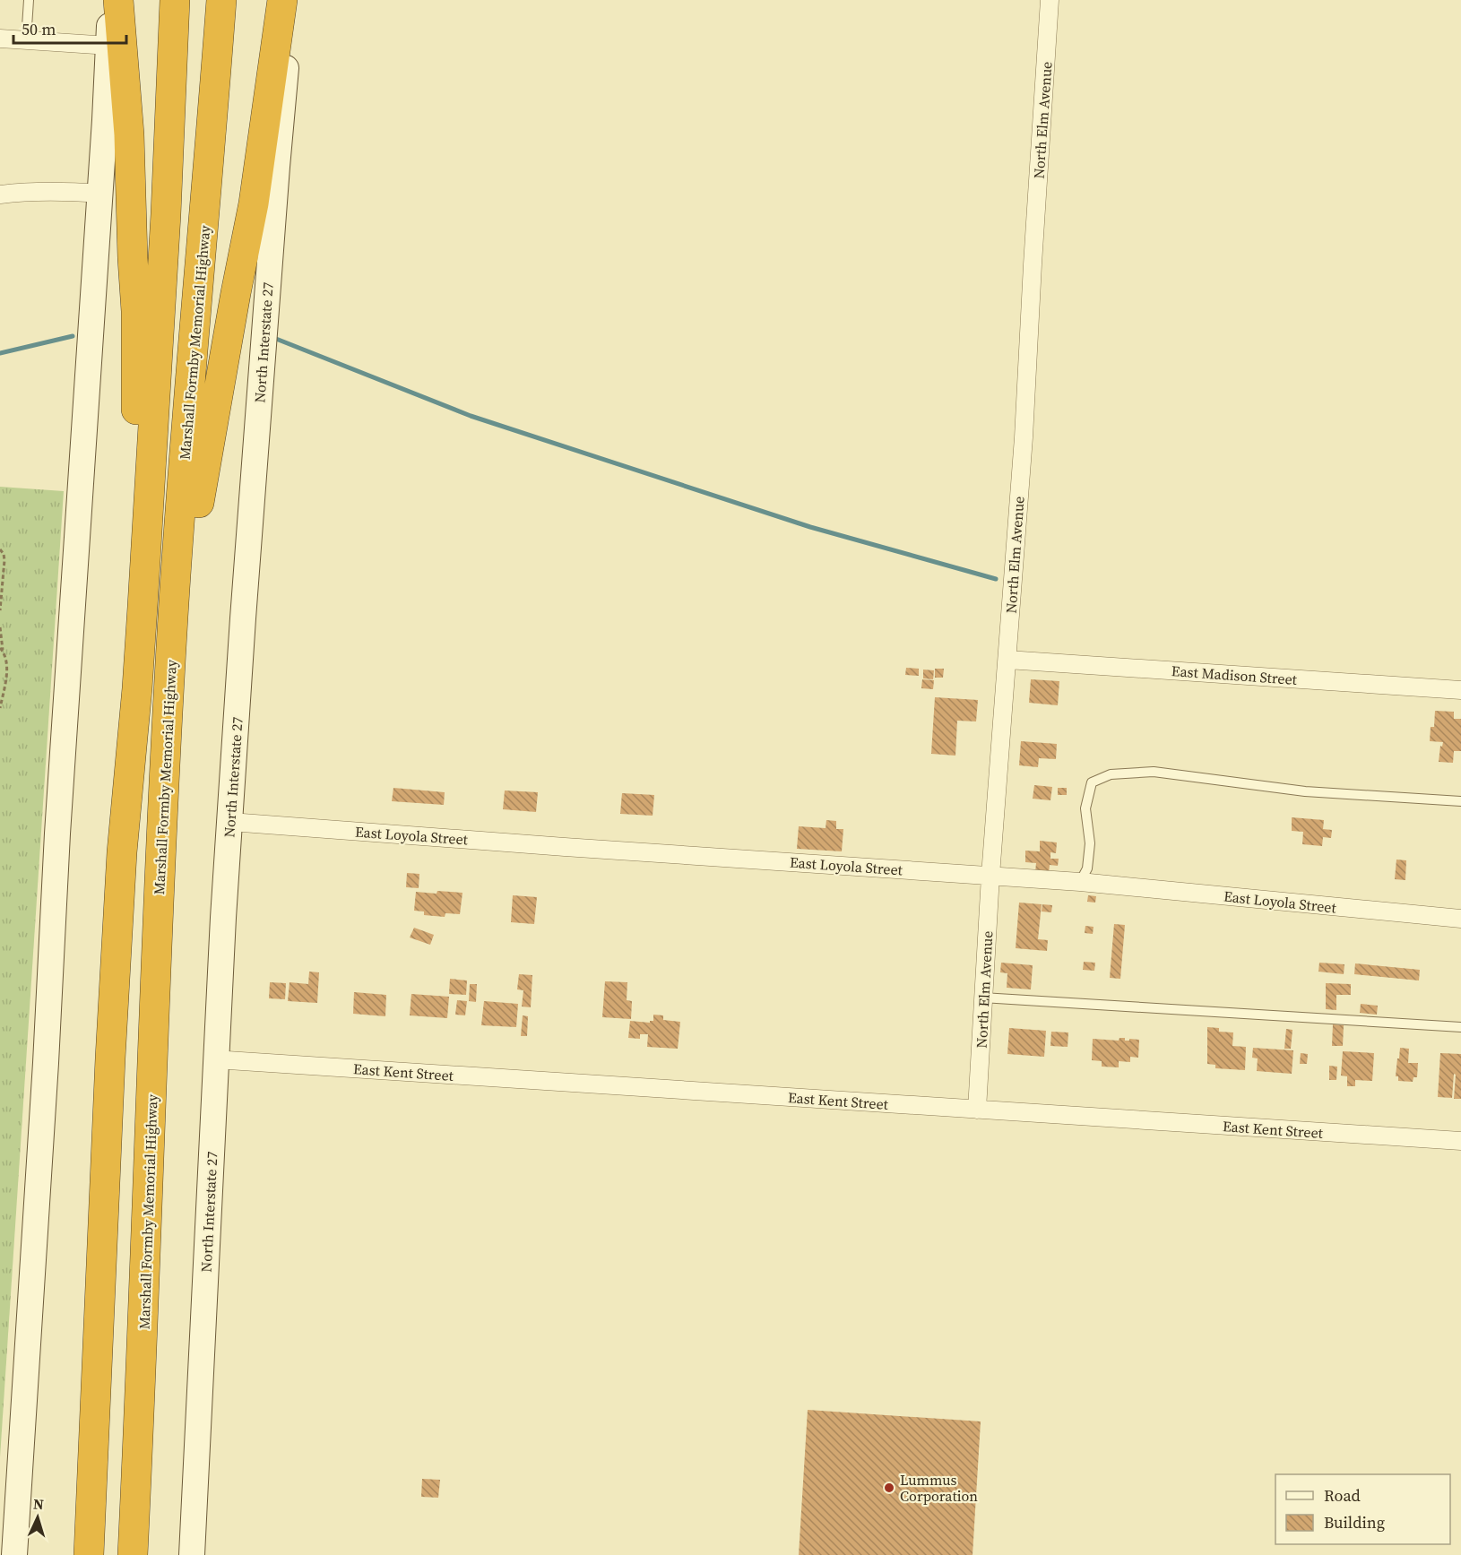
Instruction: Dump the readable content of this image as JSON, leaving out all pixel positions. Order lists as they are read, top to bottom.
{
  "streets": {
    "highway": ["Marshall Formby Memorial Highway"],
    "main road": ["North Interstate 27"],
    "street": [
      "North Elm Avenue",
      "East Madison Street",
      "East Loyola Street",
      "East Kent Street"
    ]
  },
  "crossings": [
    ["North Elm Avenue", "East Madison Street"],
    ["North Elm Avenue", "East Loyola Street"],
    ["North Elm Avenue", "East Kent Street"],
    ["North Interstate 27", "East Loyola Street"],
    ["North Interstate 27", "East Kent Street"]
  ],
  "places": ["Lummus Corporation"],
  "legend": ["Road", "Building"],
  "scale_bar": "50 m",
  "north": "top"
}
